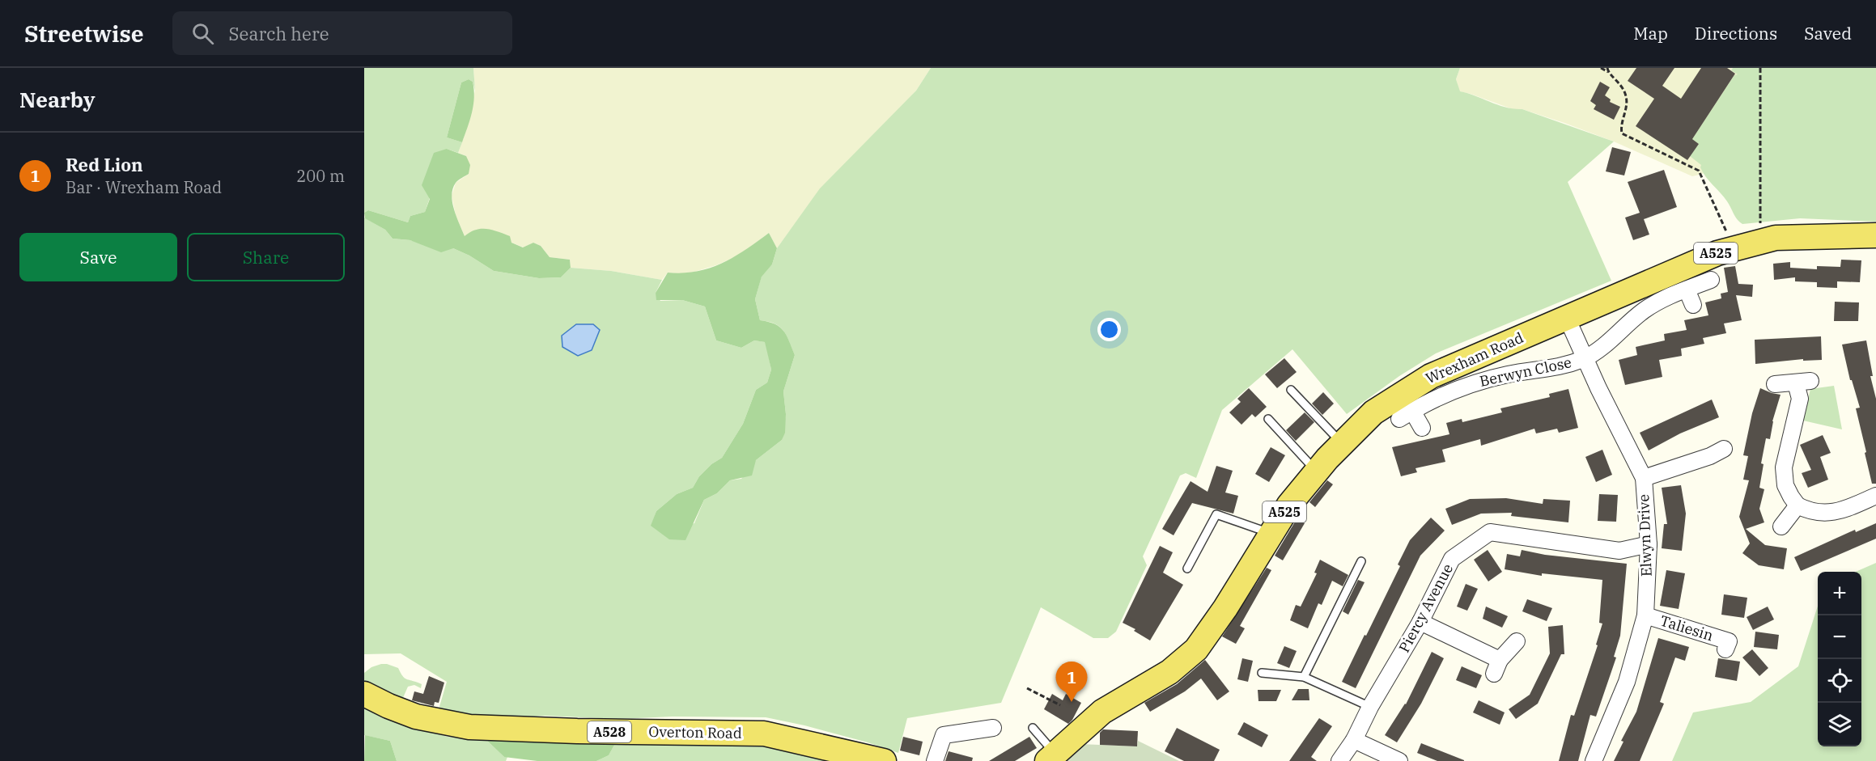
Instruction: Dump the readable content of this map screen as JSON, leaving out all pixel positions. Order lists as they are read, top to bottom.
{
  "streets": {
    "main road": [
      "A525",
      "Wrexham Road",
      "A528",
      "Overton Road"
    ],
    "street": [
      "Berwyn Close",
      "Elwyn Drive",
      "Piercy Avenue",
      "Taliesin"
    ]
  },
  "crossings": [
    ["Wrexham Road", "Elwyn Drive"],
    ["Berwyn Close", "Elwyn Drive"],
    ["Elwyn Drive", "Piercy Avenue"],
    ["Elwyn Drive", "Taliesin"]
  ],
  "page": {
    "header": "Streetwise",
    "search": "Search here",
    "nav": ["Map", "Directions", "Saved"],
    "heading": "Nearby",
    "list": [
      {
        "mark": "1",
        "name": "Red Lion",
        "note": "Bar · Wrexham Road",
        "value": "200 m"
      }
    ],
    "buttons": ["Save", "Share"],
    "map_buttons": ["+", "−"],
    "pins": "1"
  }
}
